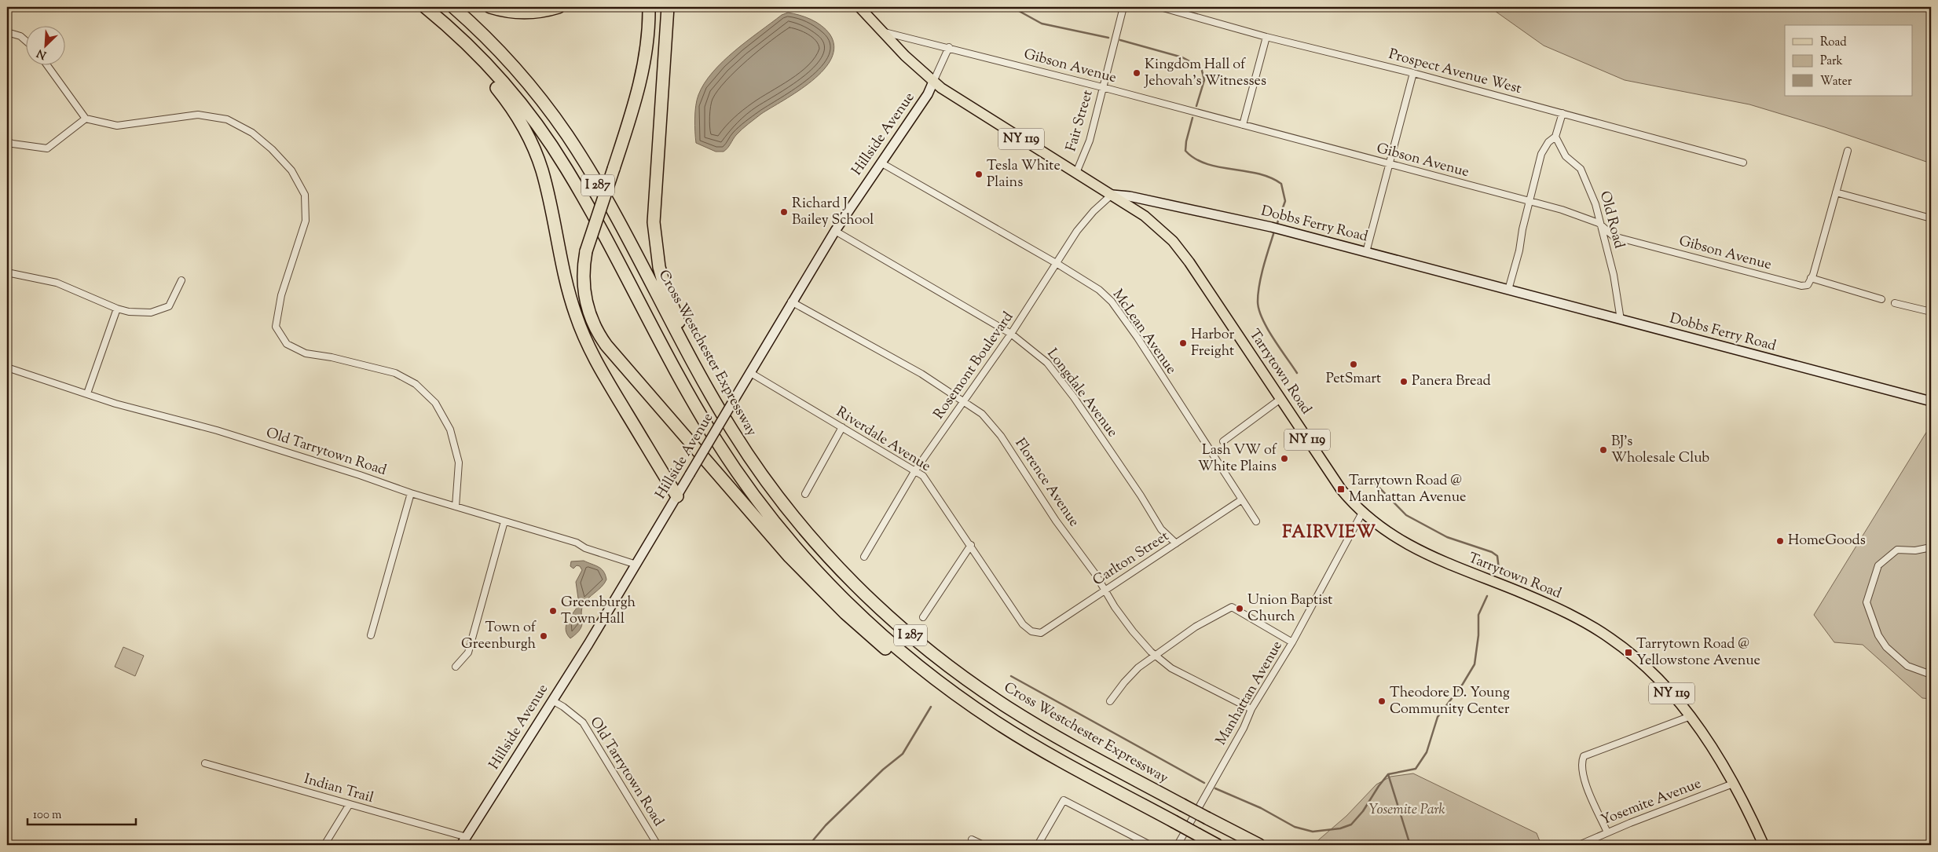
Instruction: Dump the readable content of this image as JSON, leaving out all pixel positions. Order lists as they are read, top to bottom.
{
  "streets": {
    "highway": ["I 287", "Cross Westchester Expressway"],
    "main road": [
      "Hillside Avenue",
      "NY 119",
      "Dobbs Ferry Road",
      "Tarrytown Road"
    ],
    "street": [
      "Gibson Avenue",
      "Prospect Avenue West",
      "Fair Street",
      "Old Road",
      "McLean Avenue",
      "Rosemont Boulevard",
      "Longdale Avenue",
      "Riverdale Avenue",
      "Old Tarrytown Road",
      "Florence Avenue",
      "Carlton Street",
      "Manhattan Avenue",
      "Indian Trail",
      "Yosemite Avenue"
    ]
  },
  "crossings": [
    ["Gibson Avenue", "Fair Street"],
    ["Gibson Avenue", "Old Road"],
    ["Gibson Avenue", "Tarrytown Road"],
    ["Fair Street", "Tarrytown Road"],
    ["Hillside Avenue", "McLean Avenue"],
    ["Hillside Avenue", "Tarrytown Road"],
    ["Hillside Avenue", "Longdale Avenue"],
    ["Hillside Avenue", "Riverdale Avenue"],
    ["Hillside Avenue", "Old Tarrytown Road"],
    ["Hillside Avenue", "Florence Avenue"],
    ["Hillside Avenue", "Indian Trail"],
    ["Old Road", "Dobbs Ferry Road"],
    ["Dobbs Ferry Road", "Rosemont Boulevard"],
    ["Dobbs Ferry Road", "Tarrytown Road"],
    ["McLean Avenue", "Rosemont Boulevard"],
    ["McLean Avenue", "Carlton Street"],
    ["Rosemont Boulevard", "Tarrytown Road"],
    ["Rosemont Boulevard", "Longdale Avenue"],
    ["Rosemont Boulevard", "Riverdale Avenue"],
    ["Rosemont Boulevard", "Florence Avenue"],
    ["Tarrytown Road", "Manhattan Avenue"],
    ["Tarrytown Road", "Yosemite Avenue"],
    ["Longdale Avenue", "Carlton Street"],
    ["Riverdale Avenue", "Carlton Street"],
    ["Florence Avenue", "Carlton Street"],
    ["Florence Avenue", "Manhattan Avenue"]
  ],
  "districts": ["FAIRVIEW"],
  "parks": ["Yosemite Park"],
  "places": {
    "other": [
      "Kingdom Hall of Jehovah’s Witnesses",
      "Tesla White Plains",
      "Richard J Bailey School",
      "Harbor Freight",
      "PetSmart",
      "Panera Bread",
      "BJ's Wholesale Club",
      "Lash VW of White Plains",
      "HomeGoods",
      "Union Baptist Church",
      "Greenburgh Town Hall",
      "Town of Greenburgh",
      "Theodore D. Young Community Center"
    ],
    "transit": ["Tarrytown Road @ Manhattan Avenue", "Tarrytown Road @ Yellowstone Avenue"]
  },
  "legend": ["Road", "Park", "Water"],
  "scale_bar": "100 m",
  "north": "bottom left"
}
